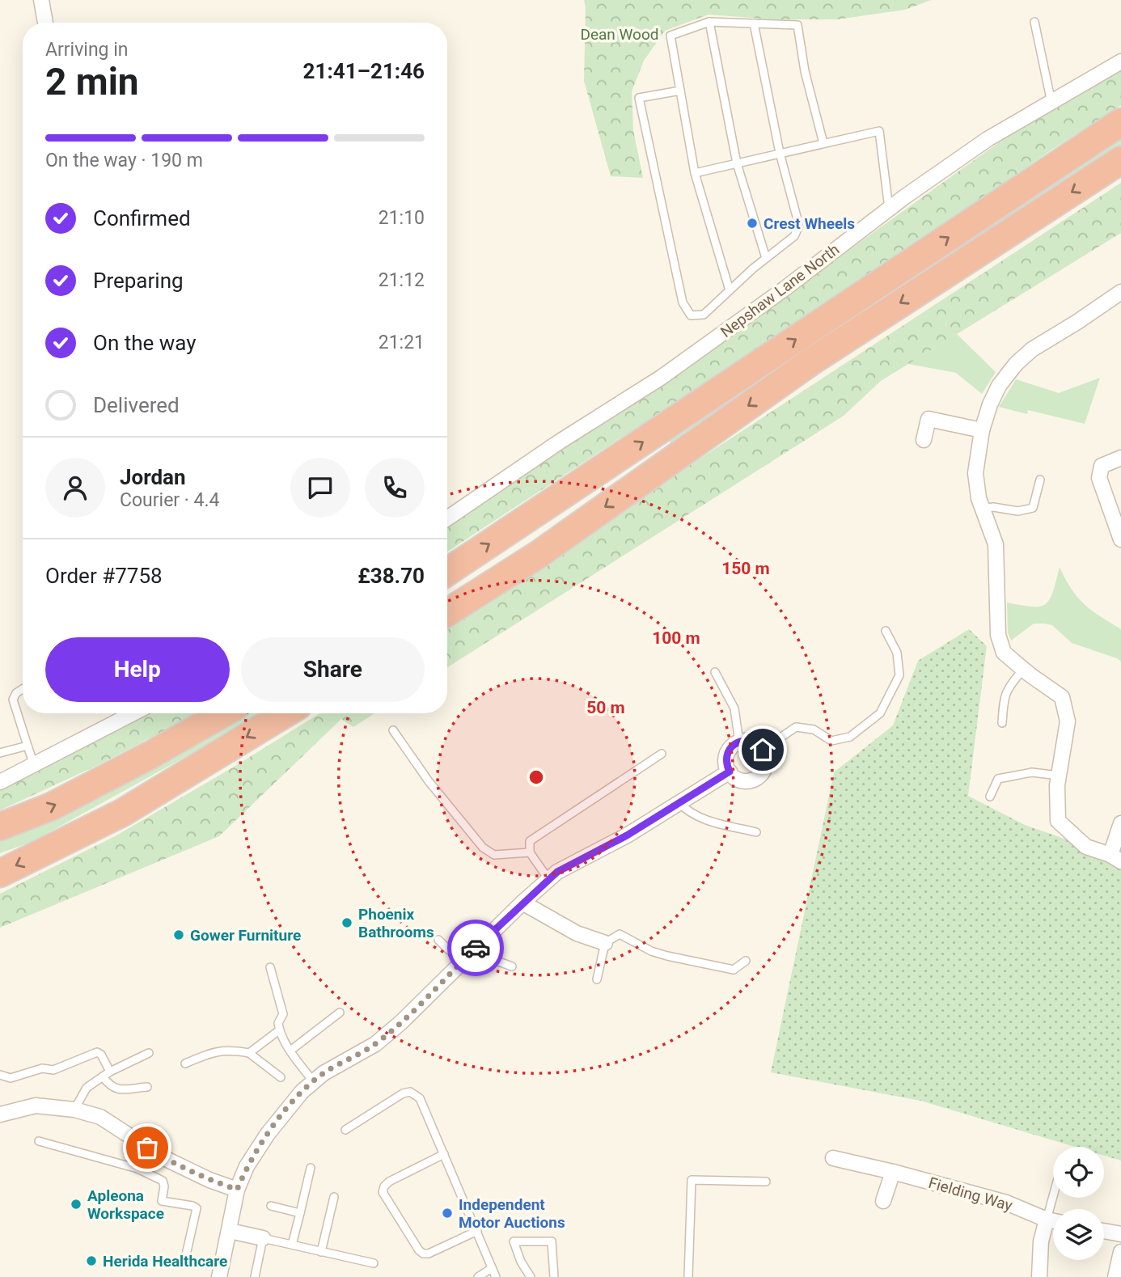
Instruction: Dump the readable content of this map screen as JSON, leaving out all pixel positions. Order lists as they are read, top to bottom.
{
  "streets": {
    "street": ["Nepshaw Lane North", "Fielding Way"]
  },
  "parks": ["Dean Wood"],
  "places": [
    "Crest Wheels",
    "Phoenix Bathrooms",
    "Gower Furniture",
    "Apleona Workspace",
    "Independent Motor Auctions",
    "Herida Healthcare"
  ],
  "page": {
    "heading": ["2 min", "Arriving in", "21:41–21:46"],
    "panel": [
      "Jordan",
      "Courier · 4.4",
      "Order #7758",
      "£38.70"
    ],
    "bar": "On the way · 190 m",
    "list": [
      ["Confirmed", "21:10"],
      ["Preparing", "21:12"],
      ["On the way", "21:21"],
      "Delivered"
    ],
    "buttons": ["Help", "Share"]
  },
  "rings": ["150 m", "100 m", "50 m"]
}
